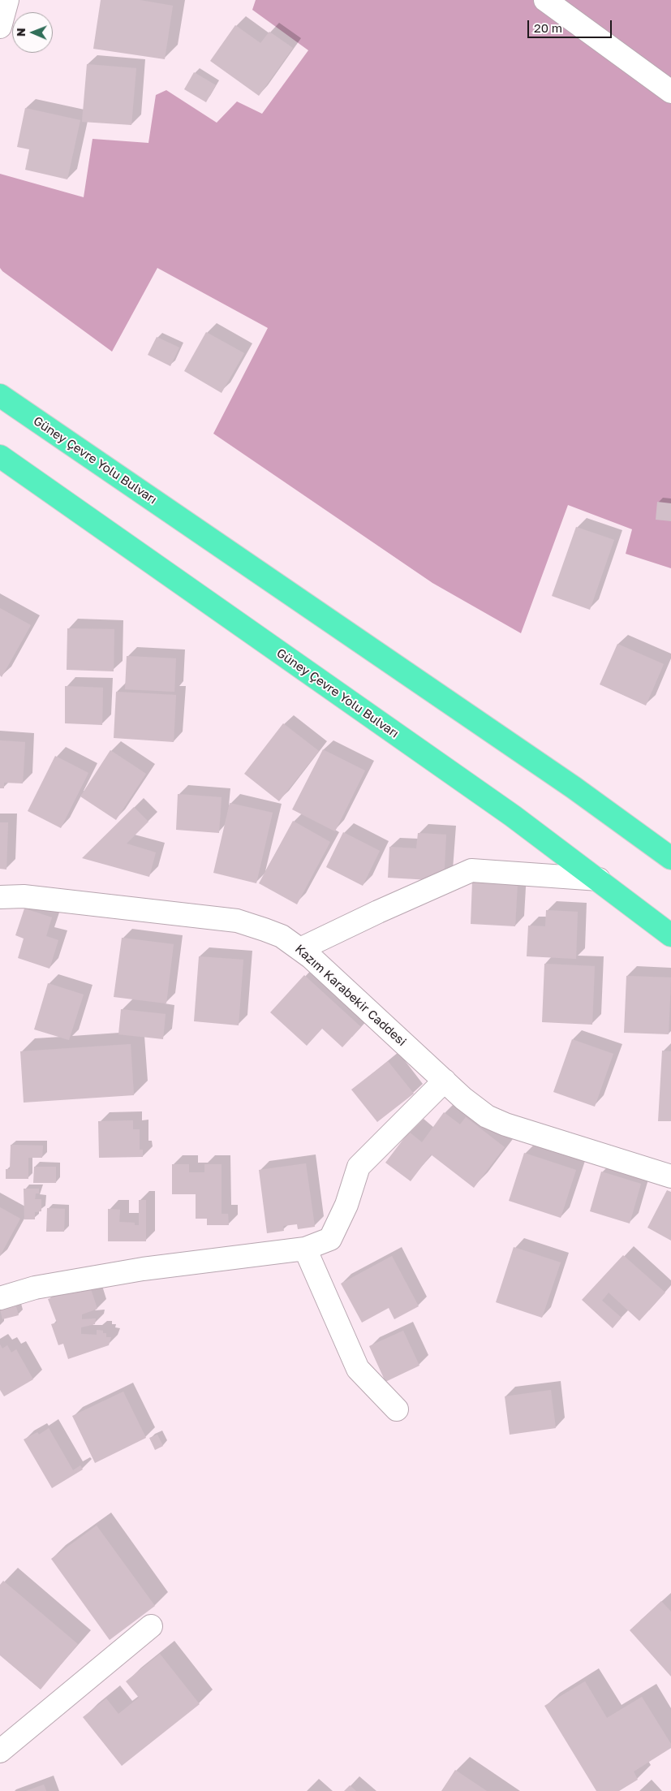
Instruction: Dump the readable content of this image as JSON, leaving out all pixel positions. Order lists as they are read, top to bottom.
{
  "streets": {
    "highway": ["Güney Çevre Yolu Bulvarı"],
    "street": ["Kazım Karabekir Caddesi"]
  },
  "scale_bar": "20 m",
  "north": "left"
}
